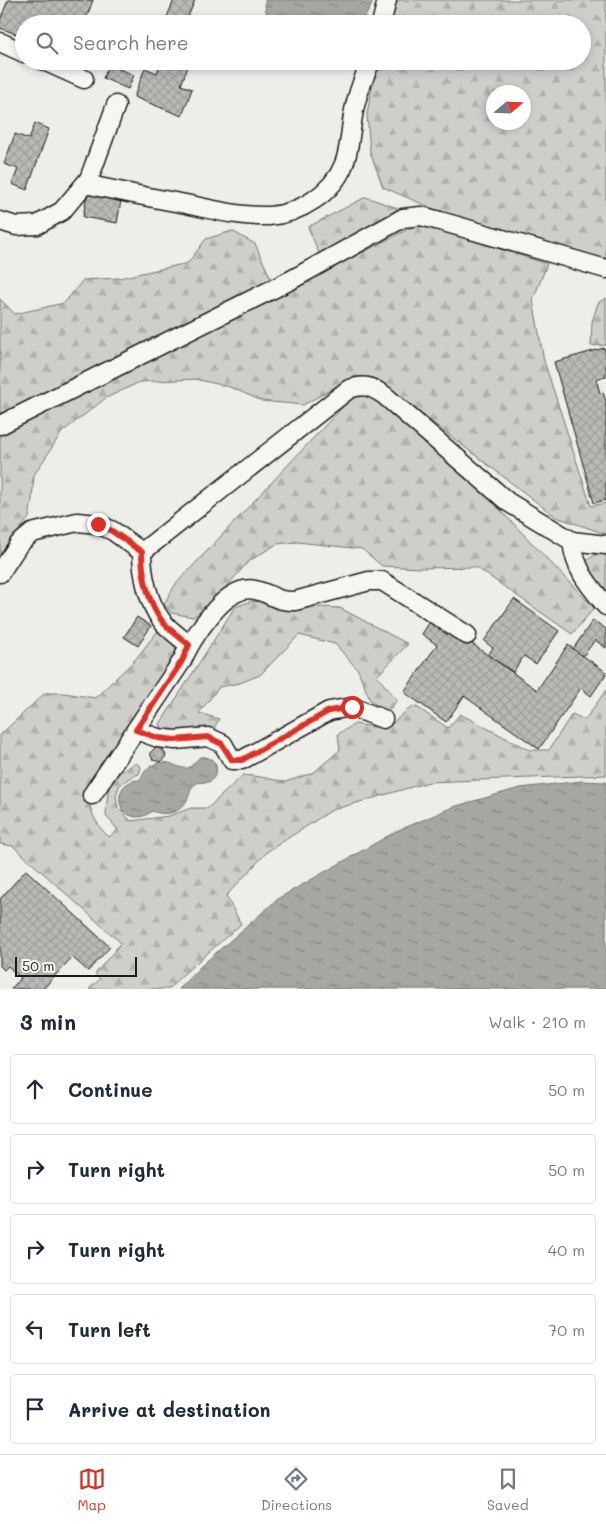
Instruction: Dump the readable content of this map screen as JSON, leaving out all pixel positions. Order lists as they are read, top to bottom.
{
  "scale_bar": "50 m",
  "north": "right",
  "page": {
    "search": "Search here",
    "scale": "50 m",
    "heading": ["3 min", "Walk · 210 m"],
    "list": [
      ["Continue", "50 m"],
      ["Turn right", "50 m"],
      ["Turn right", "40 m"],
      ["Turn left", "70 m"],
      "Arrive at destination"
    ],
    "nav": ["Map", "Directions", "Saved"]
  }
}
